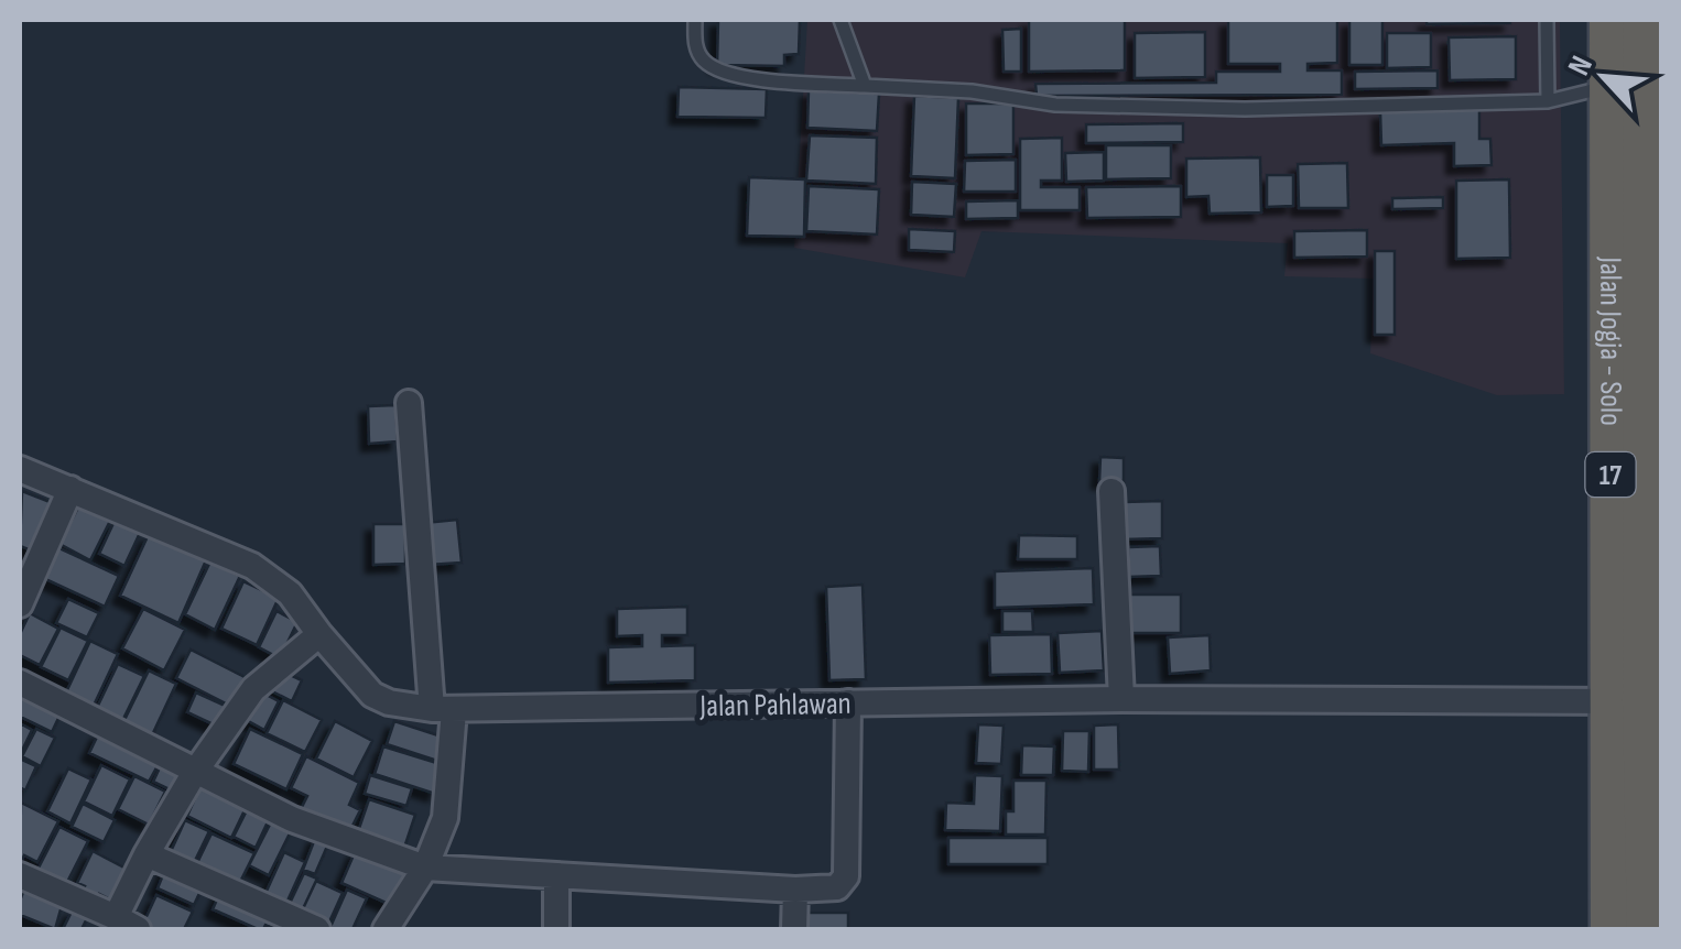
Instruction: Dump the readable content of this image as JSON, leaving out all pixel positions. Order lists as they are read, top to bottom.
{
  "streets": {
    "highway": ["Jalan Jogja - Solo", "17"],
    "street": ["Jalan Pahlawan"]
  },
  "crossings": [
    ["Jalan Jogja - Solo", "Jalan Pahlawan"]
  ],
  "north": "top left"
}
